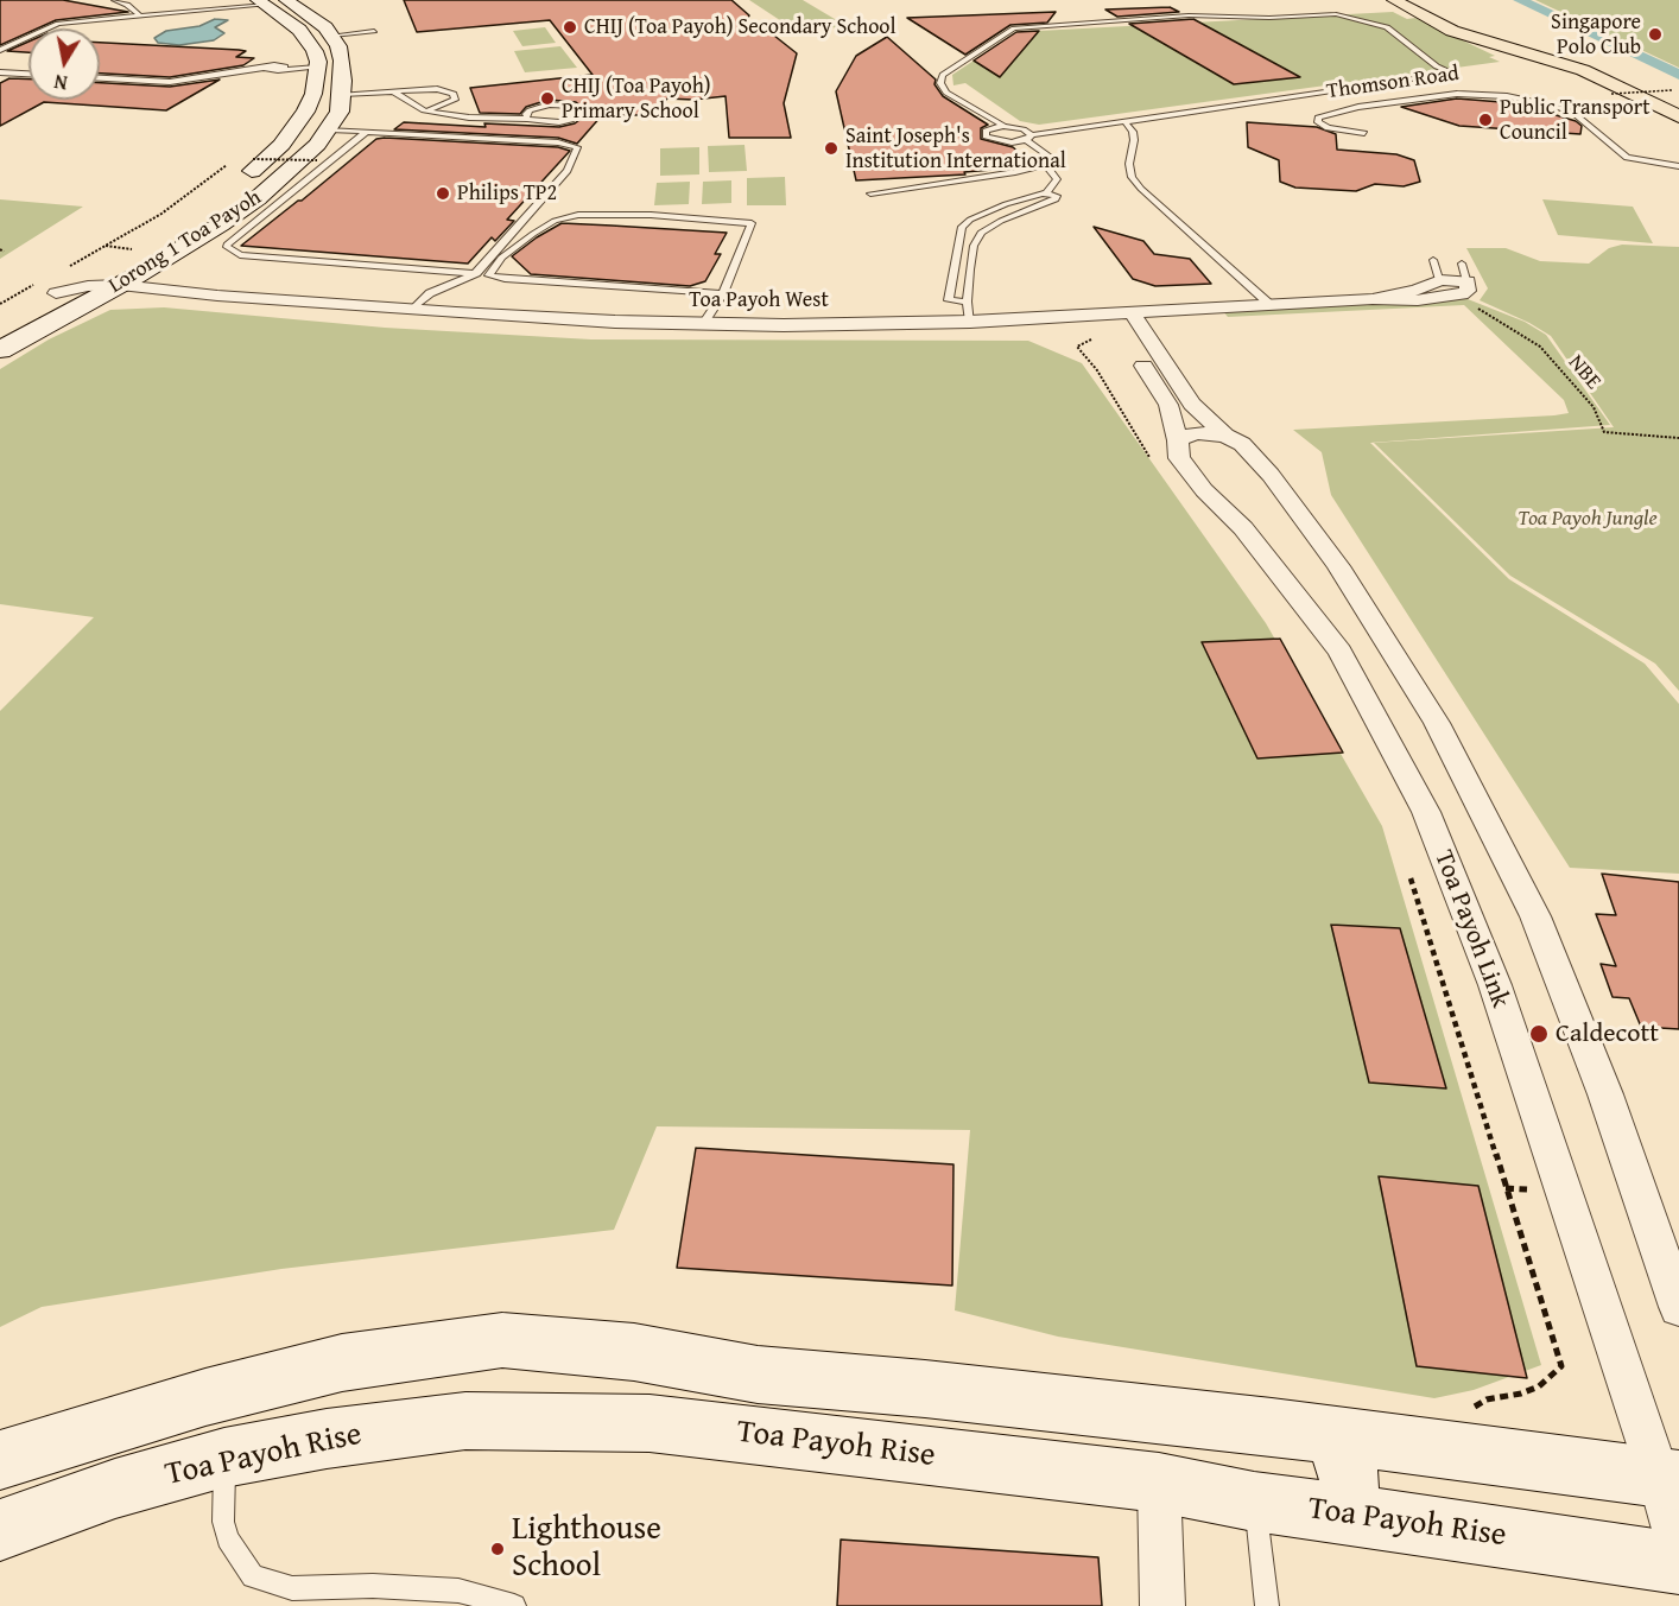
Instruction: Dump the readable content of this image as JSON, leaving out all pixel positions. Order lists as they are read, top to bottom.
{
  "streets": {
    "main road": ["Thomson Road", "Lorong 1 Toa Payoh", "Toa Payoh Rise"],
    "street": ["Toa Payoh West", "Toa Payoh Link"],
    "path": ["NBE"]
  },
  "crossings": [
    ["Lorong 1 Toa Payoh", "Toa Payoh West"],
    ["Toa Payoh West", "Toa Payoh Link"]
  ],
  "parks": ["Toa Payoh Jungle"],
  "places": [
    "CHIJ (Toa Payoh) Secondary School",
    "Singapore Polo Club",
    "CHIJ (Toa Payoh) Primary School",
    "Public Transport Council",
    "Saint Joseph's Institution International",
    "Philips TP2",
    "Caldecott",
    "Lighthouse School"
  ],
  "north": "bottom"
}
